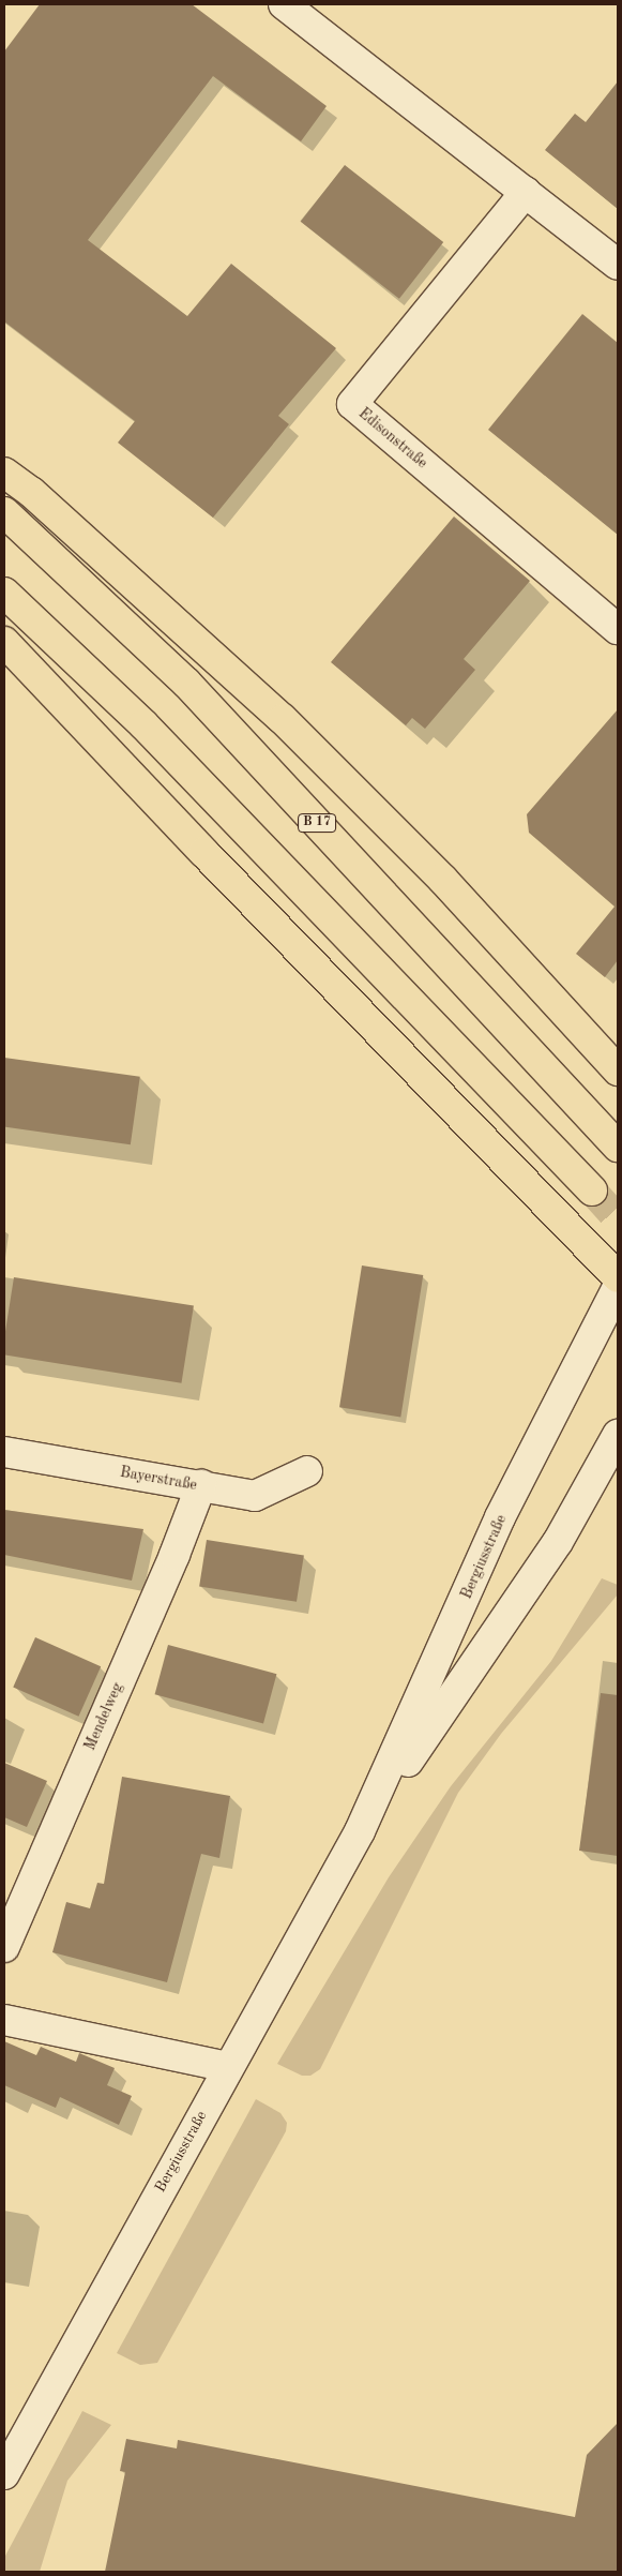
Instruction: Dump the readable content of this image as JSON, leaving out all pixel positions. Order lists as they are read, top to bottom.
{
  "streets": {
    "highway": ["B 17"],
    "street": [
      "Edisonstraße",
      "Bayerstraße",
      "Bergiusstraße",
      "Mendelweg"
    ]
  },
  "crossings": [
    ["Bayerstraße", "Mendelweg"]
  ]
}
